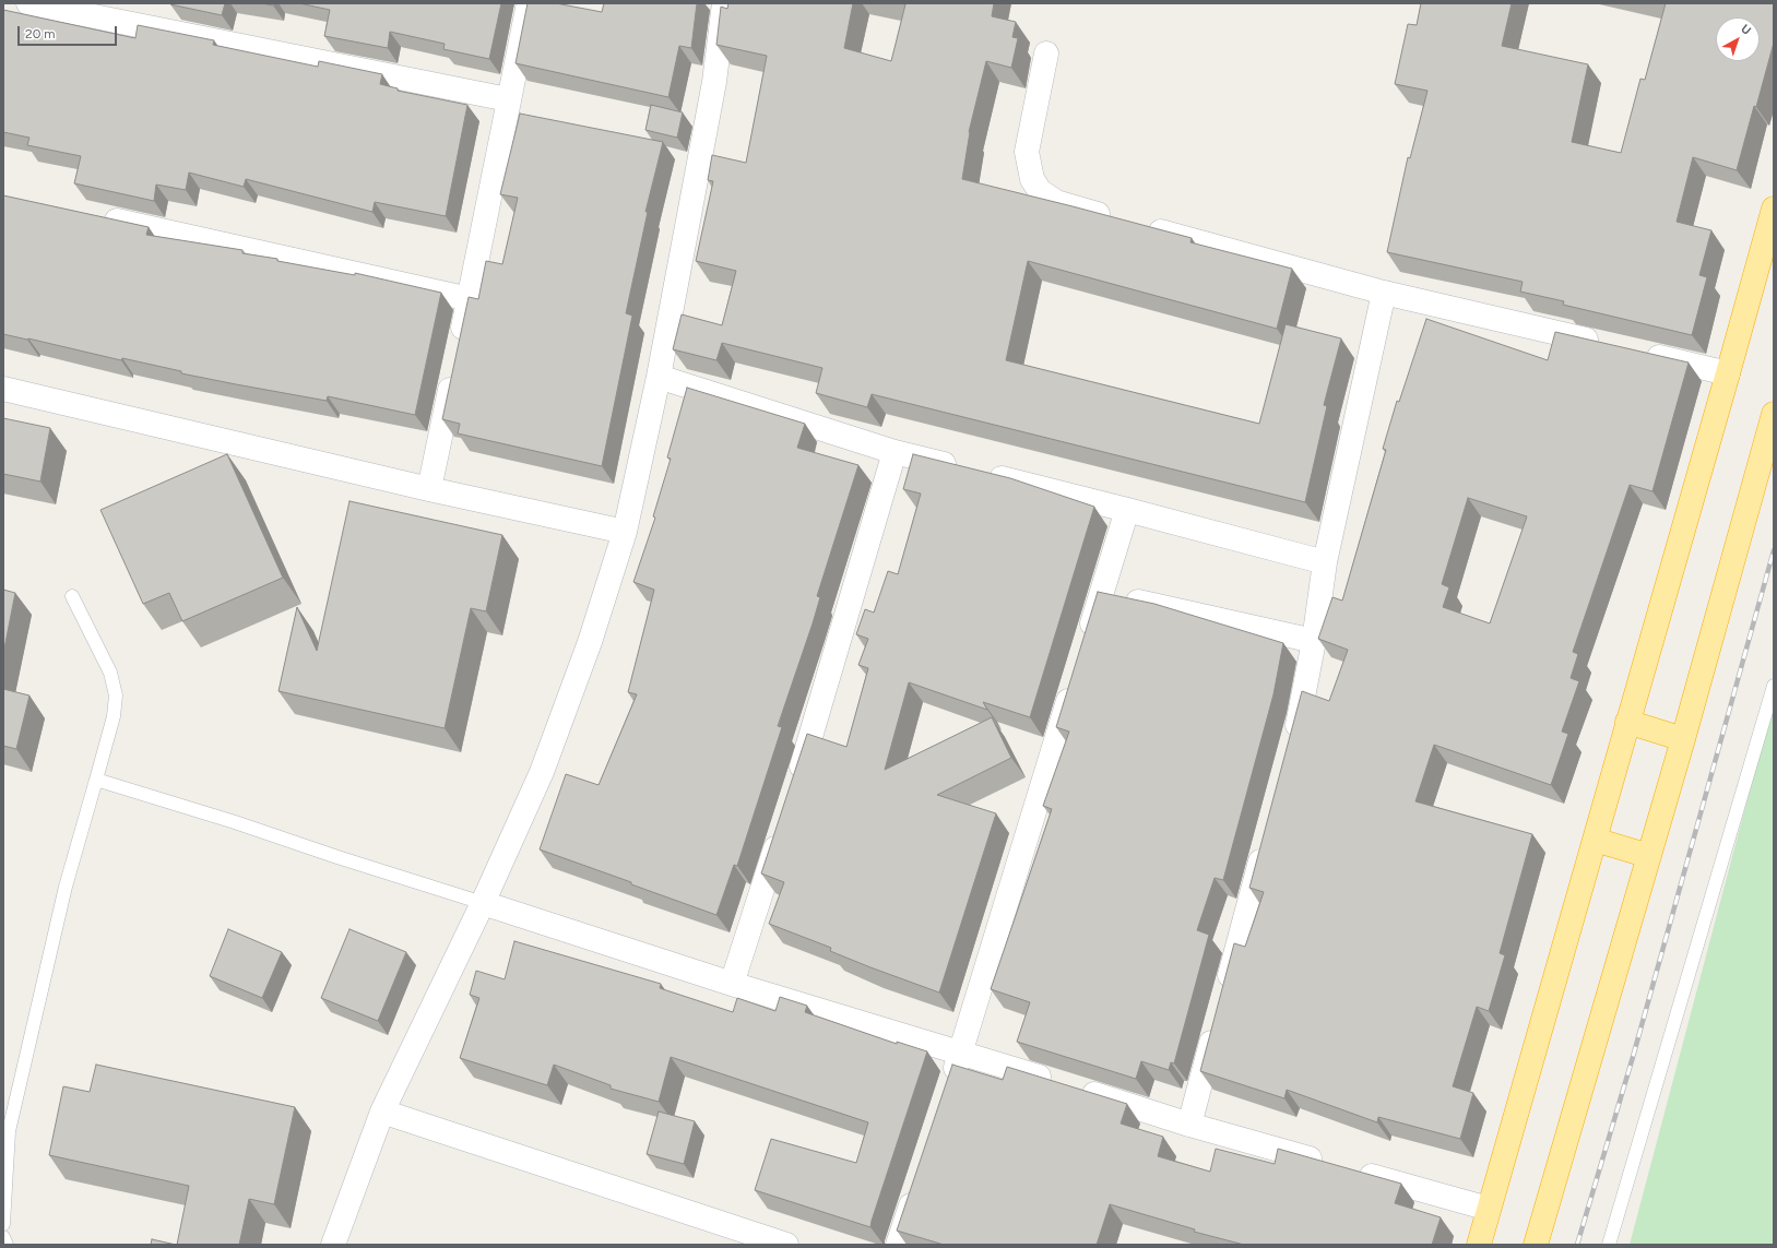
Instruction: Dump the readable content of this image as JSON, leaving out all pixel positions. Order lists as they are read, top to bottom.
{
  "scale_bar": "20 m",
  "north": "top right"
}
